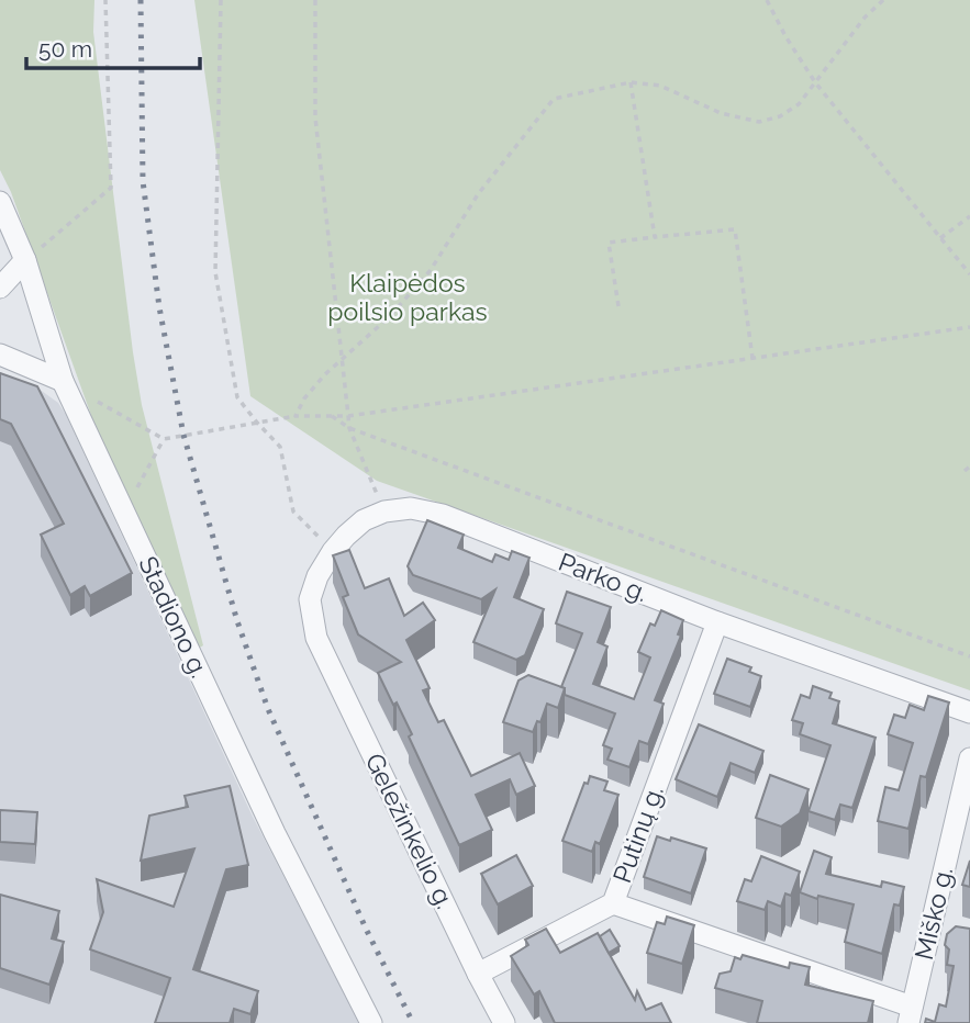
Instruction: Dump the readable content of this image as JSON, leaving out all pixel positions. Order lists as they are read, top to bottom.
{
  "streets": {
    "street": [
      "Parko g.",
      "Stadiono g.",
      "Geležinkelio g.",
      "Putinų g.",
      "Miško g."
    ]
  },
  "crossings": [
    ["Parko g.", "Putinų g."],
    ["Geležinkelio g.", "Putinų g."]
  ],
  "parks": ["Klaipėdos poilsio parkas"],
  "scale_bar": "50 m"
}
